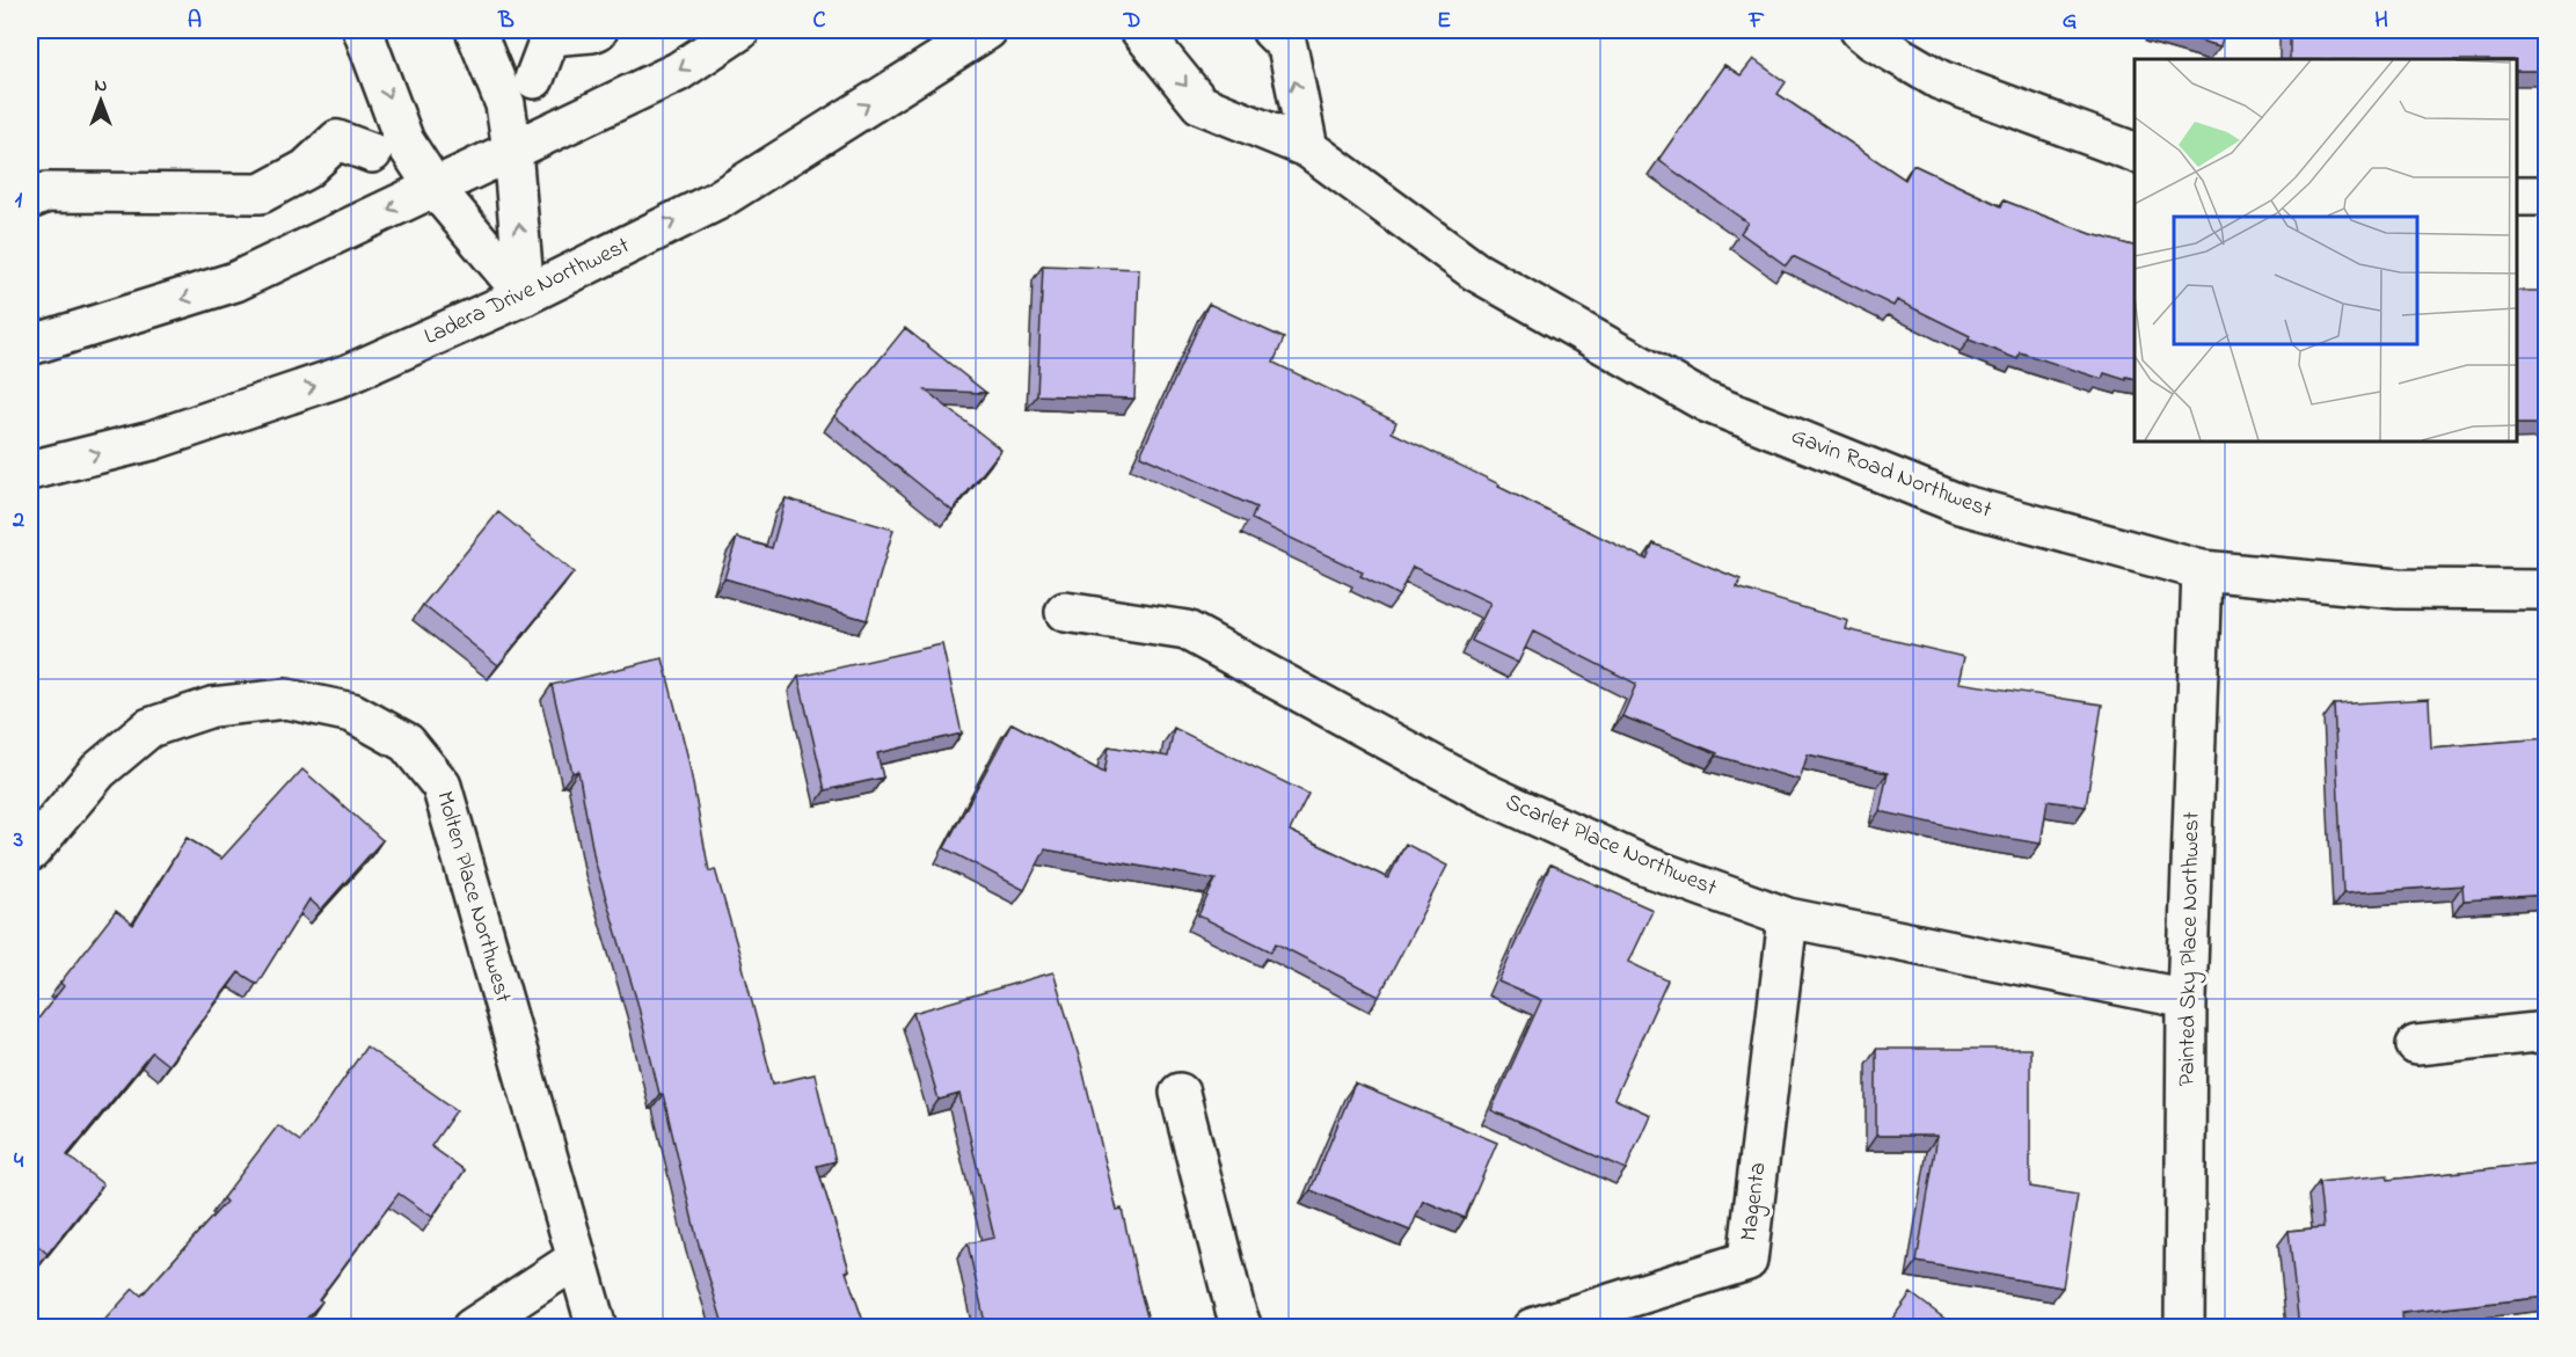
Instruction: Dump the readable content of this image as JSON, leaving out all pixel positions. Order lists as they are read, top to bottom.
{
  "streets": {
    "street": [
      "Ladera Drive Northwest",
      "Gavin Road Northwest",
      "Scarlet Place Northwest",
      "Molten Place Northwest",
      "Painted Sky Place Northwest",
      "Magenta"
    ]
  },
  "crossings": [
    ["Gavin Road Northwest", "Painted Sky Place Northwest"],
    ["Scarlet Place Northwest", "Painted Sky Place Northwest"],
    ["Scarlet Place Northwest", "Magenta"]
  ],
  "north": "top",
  "grid": {
    "columns": [
      "A",
      "B",
      "C",
      "D",
      "E",
      "F",
      "G",
      "H"
    ],
    "rows": [
      "1",
      "2",
      "3",
      "4"
    ]
  }
}
